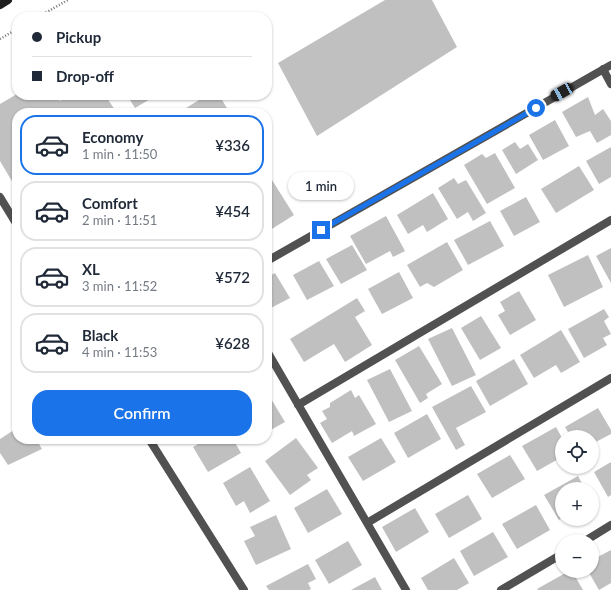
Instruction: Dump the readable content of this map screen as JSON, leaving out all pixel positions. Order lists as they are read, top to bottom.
{
  "page": {
    "banner": ["Pickup", "Drop-off"],
    "list": [
      {
        "name": "Economy",
        "note": "1 min · 11:50",
        "value": "¥336"
      },
      {
        "name": "Comfort",
        "note": "2 min · 11:51",
        "value": "¥454"
      },
      {
        "name": "XL",
        "note": "3 min · 11:52",
        "value": "¥572"
      },
      {
        "name": "Black",
        "note": "4 min · 11:53",
        "value": "¥628"
      }
    ],
    "bubble": "1 min",
    "buttons": "Confirm",
    "map_buttons": ["+", "−"]
  }
}
